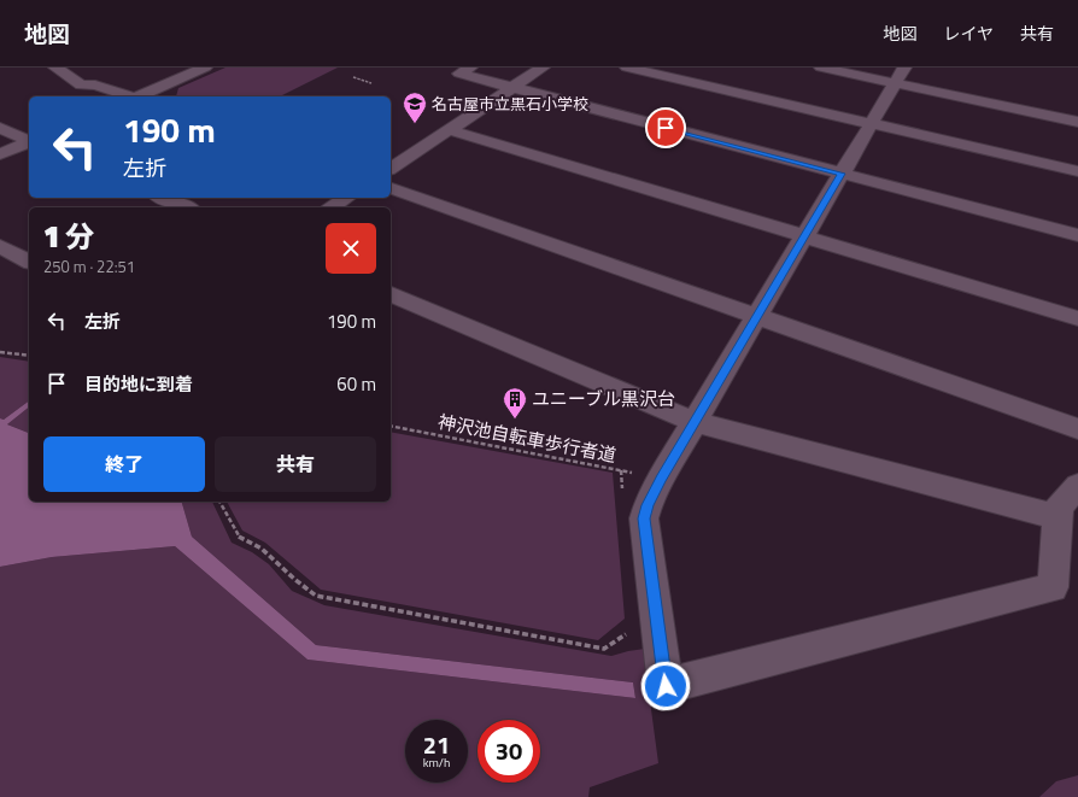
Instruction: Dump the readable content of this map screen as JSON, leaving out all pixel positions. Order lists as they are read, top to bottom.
{
  "streets": {
    "path": ["神沢池自転車歩行者道"]
  },
  "places": {
    "school or university": ["名古屋市立黒石小学校"],
    "building": ["ユニーブル黒沢台"]
  },
  "page": {
    "header": "地図",
    "nav": ["地図", "レイヤ", "共有"],
    "turn": ["190 m", "左折"],
    "heading": ["1 分", "250 m · 22:51"],
    "list": [
      {
        "name": "左折",
        "value": "190 m"
      },
      {
        "name": "目的地に到着",
        "value": "60 m"
      }
    ],
    "buttons": ["終了", "共有"],
    "speed": "21 km/h",
    "limit": "30"
  }
}
